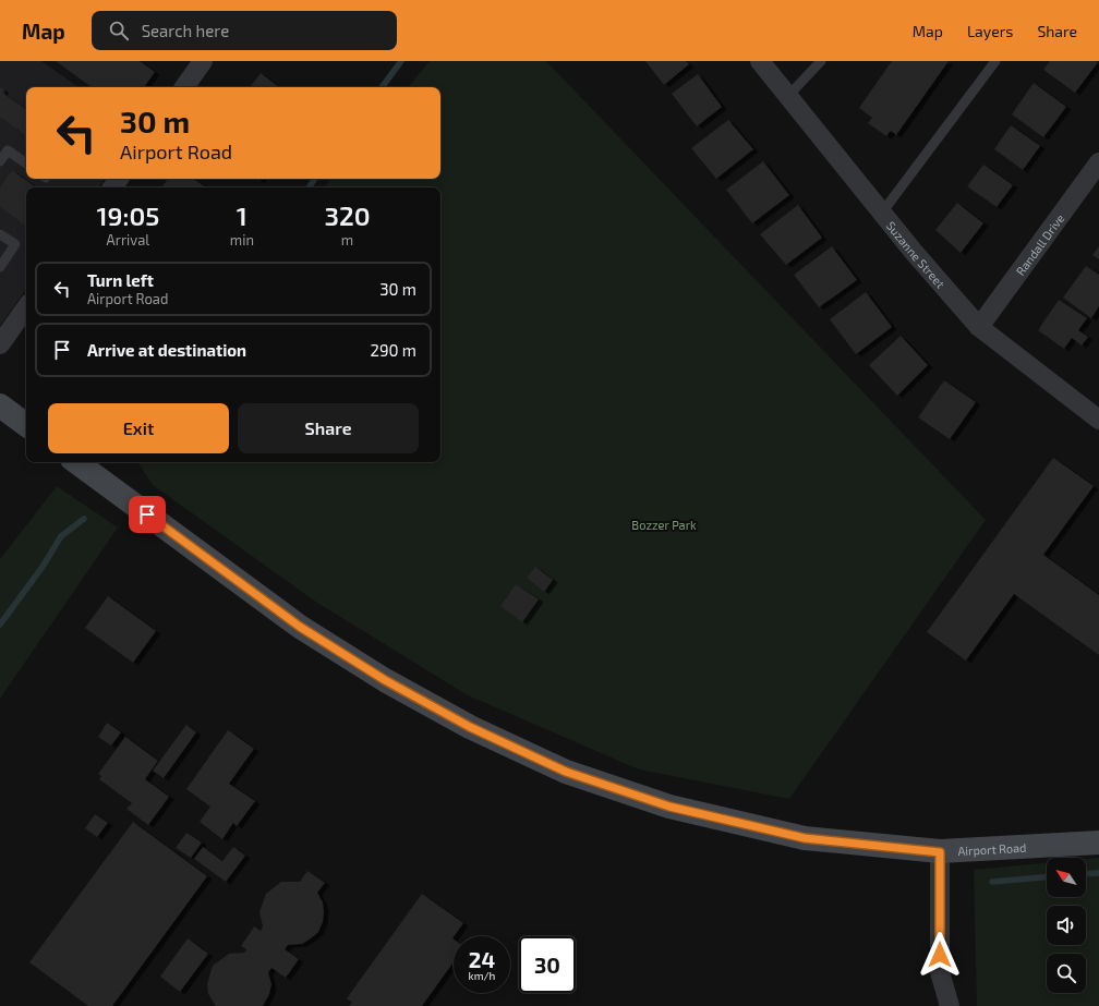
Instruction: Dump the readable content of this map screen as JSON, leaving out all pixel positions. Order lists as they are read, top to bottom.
{
  "streets": {
    "main road": ["Airport Road"],
    "street": ["Randall Drive", "Suzanne Street"]
  },
  "crossings": [
    ["Randall Drive", "Suzanne Street"]
  ],
  "parks": ["Bozzer Park"],
  "north": "top left",
  "page": {
    "header": "Map",
    "search": "Search here",
    "nav": ["Map", "Layers", "Share"],
    "turn": ["30 m", "Airport Road"],
    "eta": [
      "19:05",
      "Arrival",
      "1",
      "min",
      "320",
      "m"
    ],
    "list": [
      {
        "name": "Turn left",
        "note": "Airport Road",
        "value": "30 m"
      },
      {
        "name": "Arrive at destination",
        "value": "290 m"
      }
    ],
    "buttons": ["Exit", "Share"],
    "speed": "24 km/h",
    "limit": "30"
  }
}
